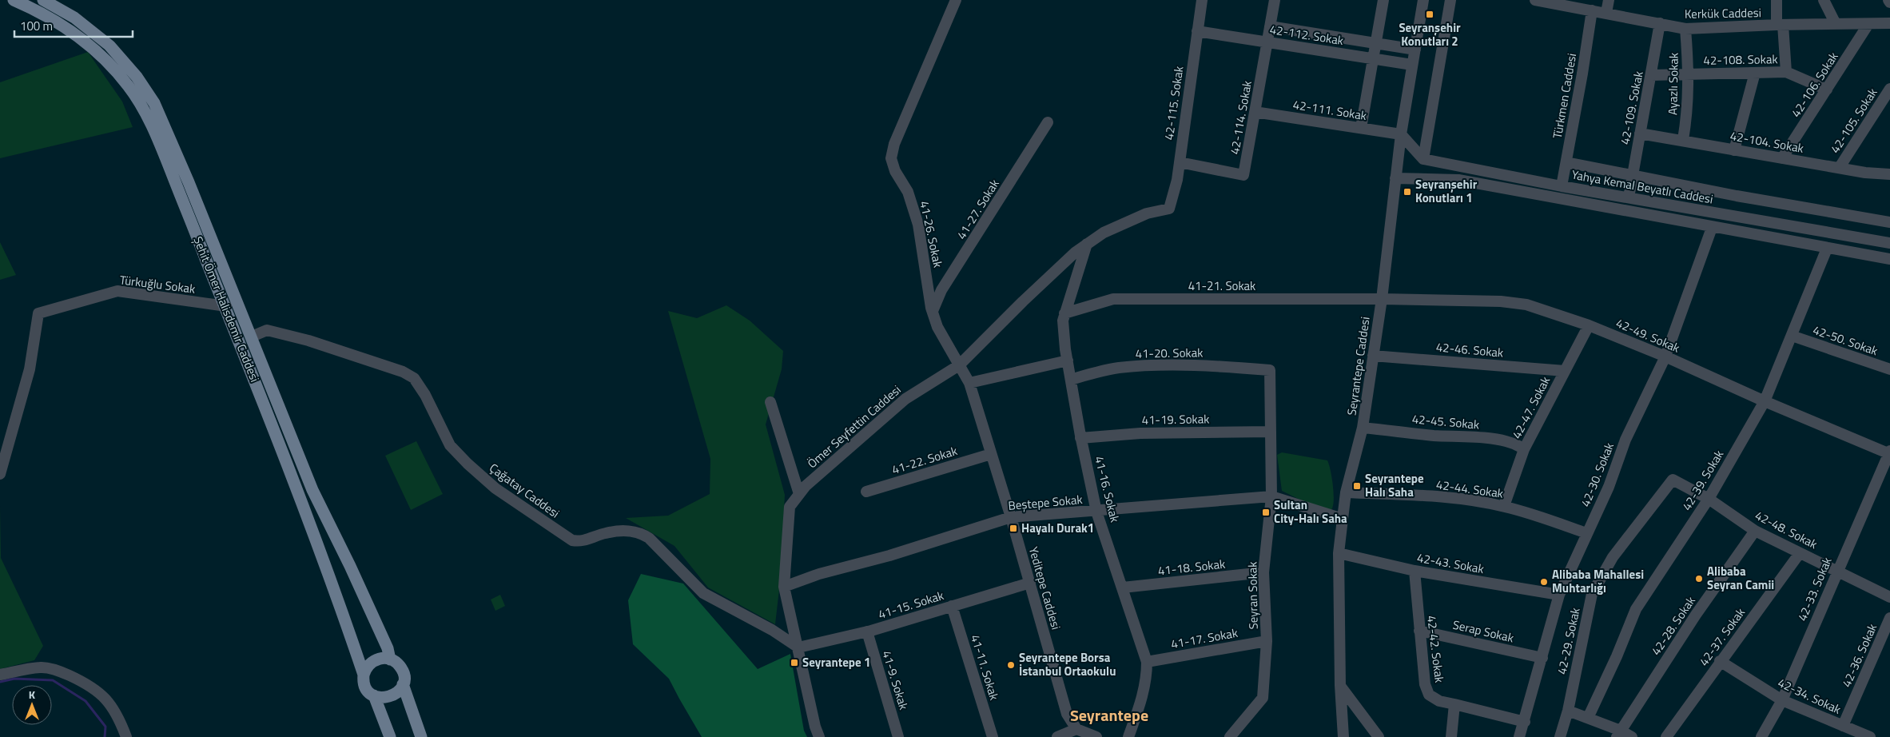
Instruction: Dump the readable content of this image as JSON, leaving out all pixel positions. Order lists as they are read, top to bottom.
{
  "streets": {
    "main road": ["Şehit Ömer Halisdemir Caddesi"],
    "street": [
      "Kerkük Caddesi",
      "42-112. Sokak",
      "42-108. Sokak",
      "Ayazlı Sokak",
      "42-106. Sokak",
      "Türkmen Caddesi",
      "42-115. Sokak",
      "42-109. Sokak",
      "42-111. Sokak",
      "42-114. Sokak",
      "42-105. Sokak",
      "42-104. Sokak",
      "Yahya Kemal Beyatlı Caddesi",
      "41-27. Sokak",
      "41-26. Sokak",
      "Türkuğlu Sokak",
      "41-21. Sokak",
      "42-49. Sokak",
      "42-50. Sokak",
      "42-46. Sokak",
      "41-20. Sokak",
      "Seyrantepe Caddesi",
      "42-47. Sokak",
      "41-19. Sokak",
      "42-45. Sokak",
      "Ömer Seyfettin Caddesi",
      "41-22. Sokak",
      "42-30. Sokak",
      "42-39. Sokak",
      "41-16. Sokak",
      "42-44. Sokak",
      "Çağatay Caddesi",
      "Beştepe Sokak",
      "42-48. Sokak",
      "42-43. Sokak",
      "41-18. Sokak",
      "Yeditepe Caddesi",
      "42-33. Sokak",
      "Seyran Sokak",
      "41-15. Sokak",
      "42-28. Sokak",
      "Serap Sokak",
      "42-37. Sokak",
      "41-17. Sokak",
      "42-29. Sokak",
      "42-42. Sokak",
      "42-36. Sokak",
      "41-11. Sokak",
      "41-9. Sokak",
      "42-34. Sokak"
    ]
  },
  "crossings": [
    ["Kerkük Caddesi", "Ayazlı Sokak"],
    ["Kerkük Caddesi", "42-106. Sokak"],
    ["Kerkük Caddesi", "Türkmen Caddesi"],
    ["Kerkük Caddesi", "42-109. Sokak"],
    ["42-112. Sokak", "42-115. Sokak"],
    ["42-112. Sokak", "42-114. Sokak"],
    ["42-112. Sokak", "Seyrantepe Caddesi"],
    ["42-108. Sokak", "Ayazlı Sokak"],
    ["42-108. Sokak", "42-106. Sokak"],
    ["42-108. Sokak", "42-109. Sokak"],
    ["Ayazlı Sokak", "42-104. Sokak"],
    ["42-106. Sokak", "42-104. Sokak"],
    ["Türkmen Caddesi", "Yahya Kemal Beyatlı Caddesi"],
    ["42-115. Sokak", "42-114. Sokak"],
    ["42-115. Sokak", "Ömer Seyfettin Caddesi"],
    ["42-109. Sokak", "42-104. Sokak"],
    ["42-109. Sokak", "Yahya Kemal Beyatlı Caddesi"],
    ["42-111. Sokak", "42-114. Sokak"],
    ["42-111. Sokak", "Seyrantepe Caddesi"],
    ["42-105. Sokak", "42-104. Sokak"],
    ["41-27. Sokak", "41-26. Sokak"],
    ["41-26. Sokak", "Ömer Seyfettin Caddesi"],
    ["41-26. Sokak", "Yeditepe Caddesi"],
    ["Türkuğlu Sokak", "Şehit Ömer Halisdemir Caddesi"],
    ["41-21. Sokak", "42-49. Sokak"],
    ["41-21. Sokak", "Seyrantepe Caddesi"],
    ["41-21. Sokak", "41-16. Sokak"],
    ["Şehit Ömer Halisdemir Caddesi", "Çağatay Caddesi"],
    ["42-49. Sokak", "Seyrantepe Caddesi"],
    ["42-49. Sokak", "42-47. Sokak"],
    ["42-49. Sokak", "42-30. Sokak"],
    ["42-49. Sokak", "42-39. Sokak"],
    ["42-49. Sokak", "42-33. Sokak"],
    ["42-50. Sokak", "42-39. Sokak"],
    ["42-46. Sokak", "Seyrantepe Caddesi"],
    ["42-46. Sokak", "42-47. Sokak"],
    ["41-20. Sokak", "41-16. Sokak"],
    ["41-20. Sokak", "Seyran Sokak"],
    ["Seyrantepe Caddesi", "42-45. Sokak"],
    ["Seyrantepe Caddesi", "42-44. Sokak"],
    ["Seyrantepe Caddesi", "42-43. Sokak"],
    ["42-47. Sokak", "42-45. Sokak"],
    ["42-47. Sokak", "42-44. Sokak"],
    ["41-19. Sokak", "41-16. Sokak"],
    ["41-19. Sokak", "Seyran Sokak"],
    ["Ömer Seyfettin Caddesi", "41-16. Sokak"],
    ["Ömer Seyfettin Caddesi", "Çağatay Caddesi"],
    ["Ömer Seyfettin Caddesi", "Beştepe Sokak"],
    ["Ömer Seyfettin Caddesi", "Yeditepe Caddesi"],
    ["Ömer Seyfettin Caddesi", "41-15. Sokak"],
    ["41-22. Sokak", "Yeditepe Caddesi"],
    ["42-30. Sokak", "42-44. Sokak"],
    ["42-30. Sokak", "42-43. Sokak"],
    ["42-30. Sokak", "Serap Sokak"],
    ["42-39. Sokak", "42-48. Sokak"],
    ["41-16. Sokak", "Beştepe Sokak"],
    ["41-16. Sokak", "41-18. Sokak"],
    ["41-16. Sokak", "41-17. Sokak"],
    ["Çağatay Caddesi", "41-15. Sokak"],
    ["Beştepe Sokak", "Yeditepe Caddesi"],
    ["Beştepe Sokak", "Seyran Sokak"],
    ["42-48. Sokak", "42-33. Sokak"],
    ["42-48. Sokak", "42-28. Sokak"],
    ["42-48. Sokak", "42-37. Sokak"],
    ["42-48. Sokak", "42-29. Sokak"],
    ["42-43. Sokak", "42-42. Sokak"],
    ["41-18. Sokak", "Seyran Sokak"],
    ["Yeditepe Caddesi", "41-15. Sokak"],
    ["42-33. Sokak", "42-34. Sokak"],
    ["Seyran Sokak", "41-17. Sokak"],
    ["41-15. Sokak", "41-11. Sokak"],
    ["41-15. Sokak", "41-9. Sokak"],
    ["Serap Sokak", "42-42. Sokak"],
    ["42-37. Sokak", "42-34. Sokak"],
    ["42-36. Sokak", "42-34. Sokak"]
  ],
  "districts": ["Seyrantepe"],
  "places": {
    "transit": [
      "Seyranşehir Konutları 2",
      "Seyranşehir Konutları 1",
      "Seyrantepe Halı Saha",
      "Sultan City-Halı Saha",
      "Hayalı Durak1",
      "Seyrantepe 1"
    ],
    "other": ["Alibaba Seyran Camii", "Alibaba Mahallesi Muhtarlığı", "Seyrantepe Borsa İstanbul Ortaokulu"]
  },
  "scale_bar": "100 m",
  "north": "top"
}
